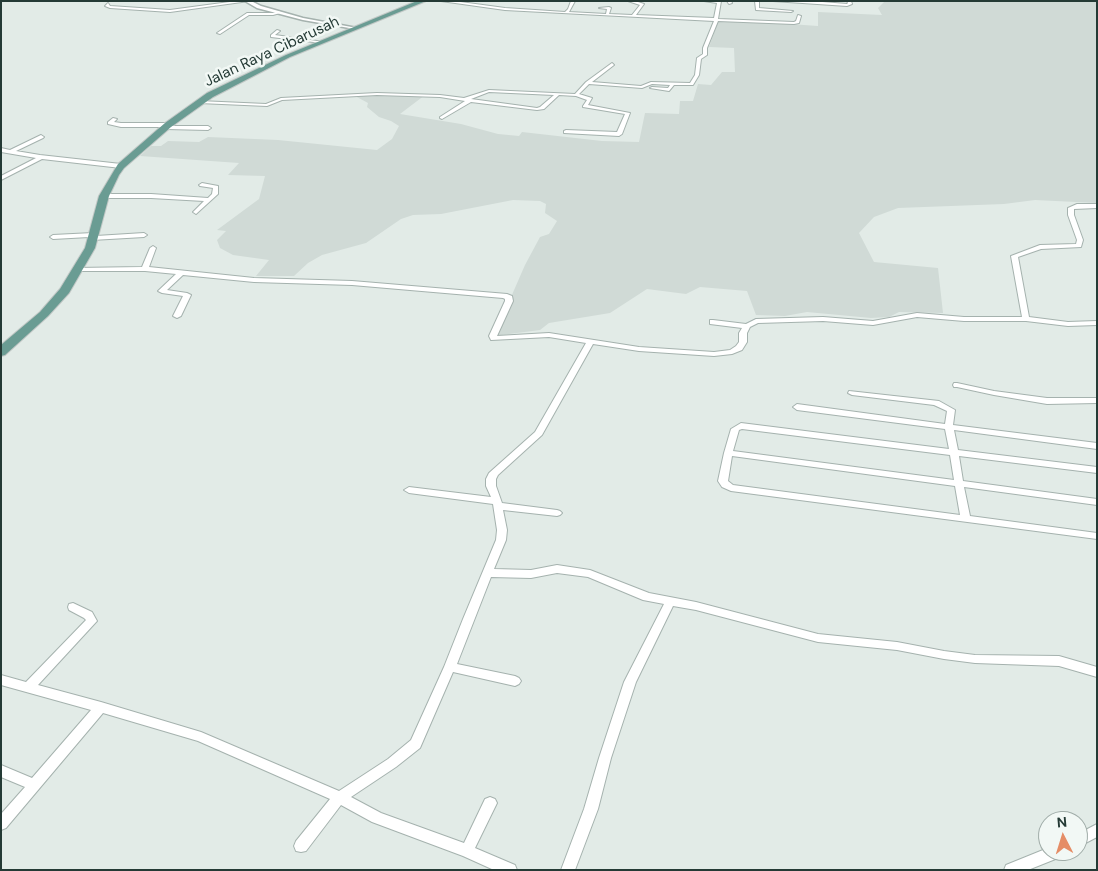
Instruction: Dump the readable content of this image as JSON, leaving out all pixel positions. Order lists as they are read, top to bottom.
{
  "streets": {
    "main road": ["Jalan Raya Cibarusah"]
  },
  "north": "top"
}
